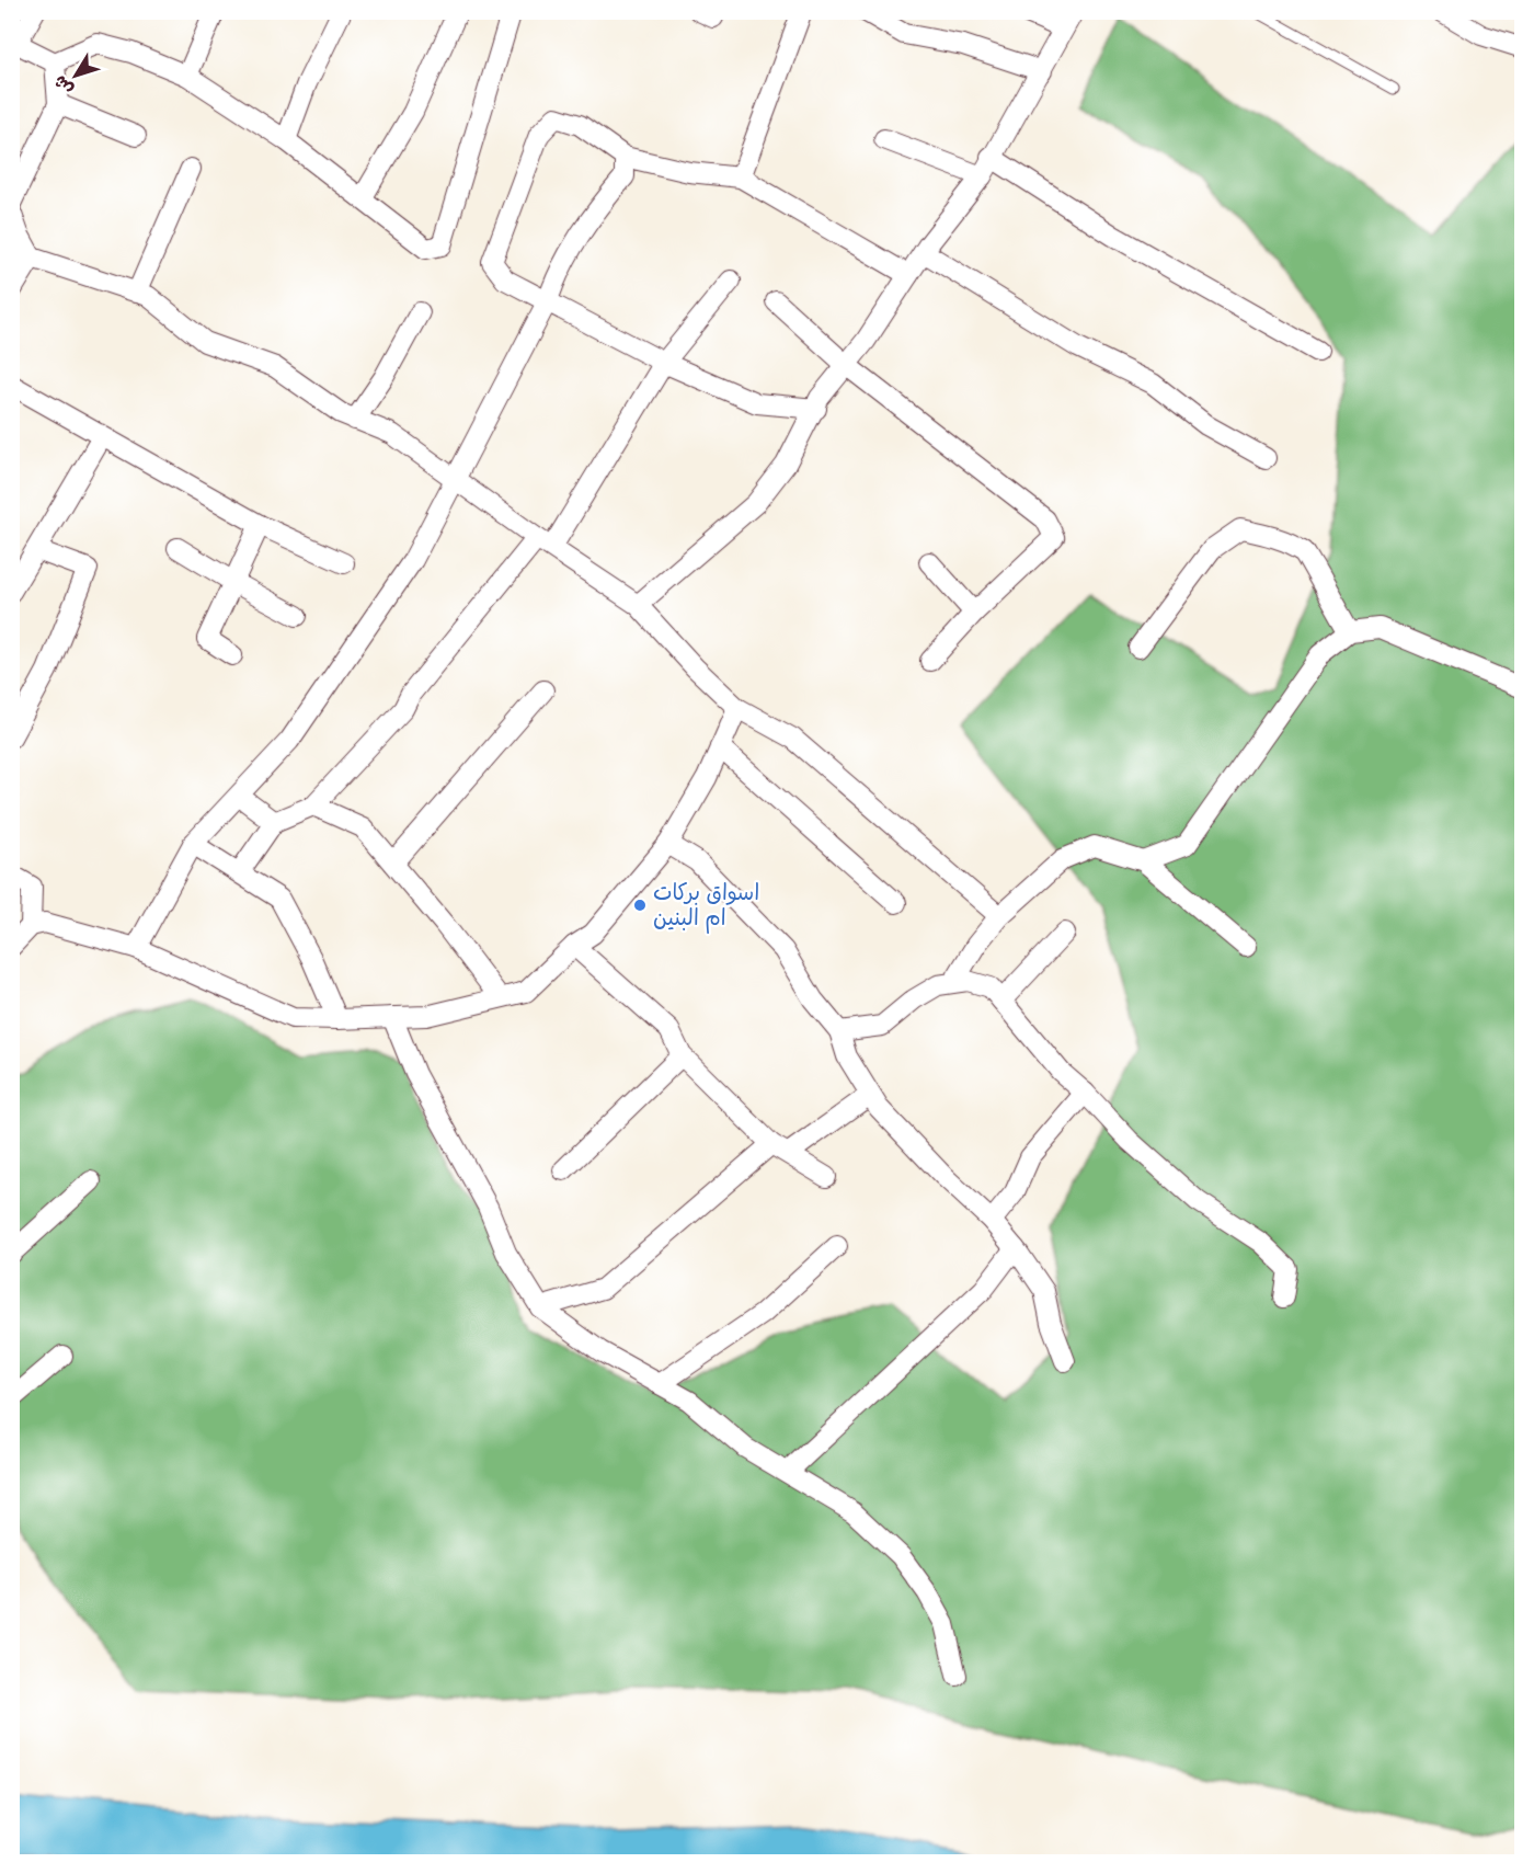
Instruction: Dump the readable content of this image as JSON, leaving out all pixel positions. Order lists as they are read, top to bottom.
{
  "places": ["اسواق بركات ام البنين"],
  "north": "bottom left"
}
